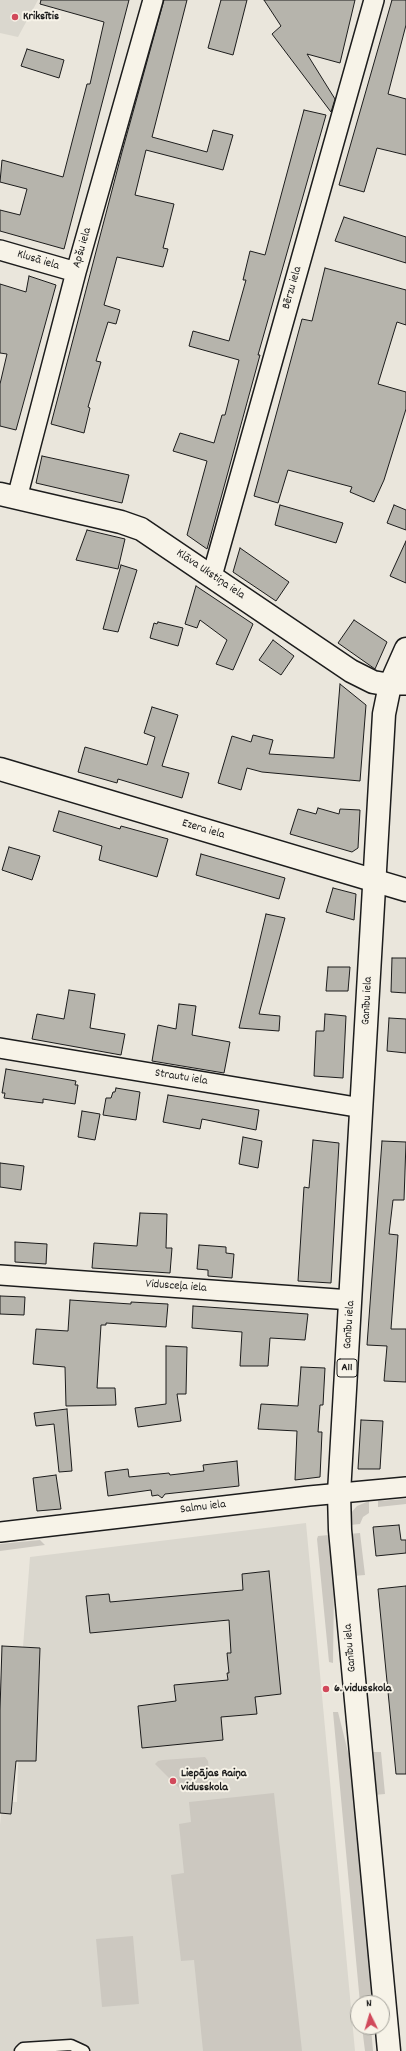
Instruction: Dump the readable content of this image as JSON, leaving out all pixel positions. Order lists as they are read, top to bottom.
{
  "streets": {
    "main road": [
      "Klāva Ukstiņa iela",
      "Ezera iela",
      "Ganību iela",
      "A11"
    ],
    "street": [
      "Apšu iela",
      "Klusā iela",
      "Bērzu iela",
      "Strautu iela",
      "Vidusceļa iela",
      "Salmu iela"
    ]
  },
  "crossings": [
    ["Apšu iela", "Klusā iela"],
    ["Apšu iela", "Klāva Ukstiņa iela"],
    ["Bērzu iela", "Klāva Ukstiņa iela"],
    ["Klāva Ukstiņa iela", "Ganību iela"],
    ["Ezera iela", "Ganību iela"],
    ["Ganību iela", "Strautu iela"],
    ["Ganību iela", "Vidusceļa iela"],
    ["Ganību iela", "Salmu iela"]
  ],
  "places": ["Kriksītis", "6. vidusskola", "Liepājas Raiņa vidusskola"],
  "north": "top"
}
